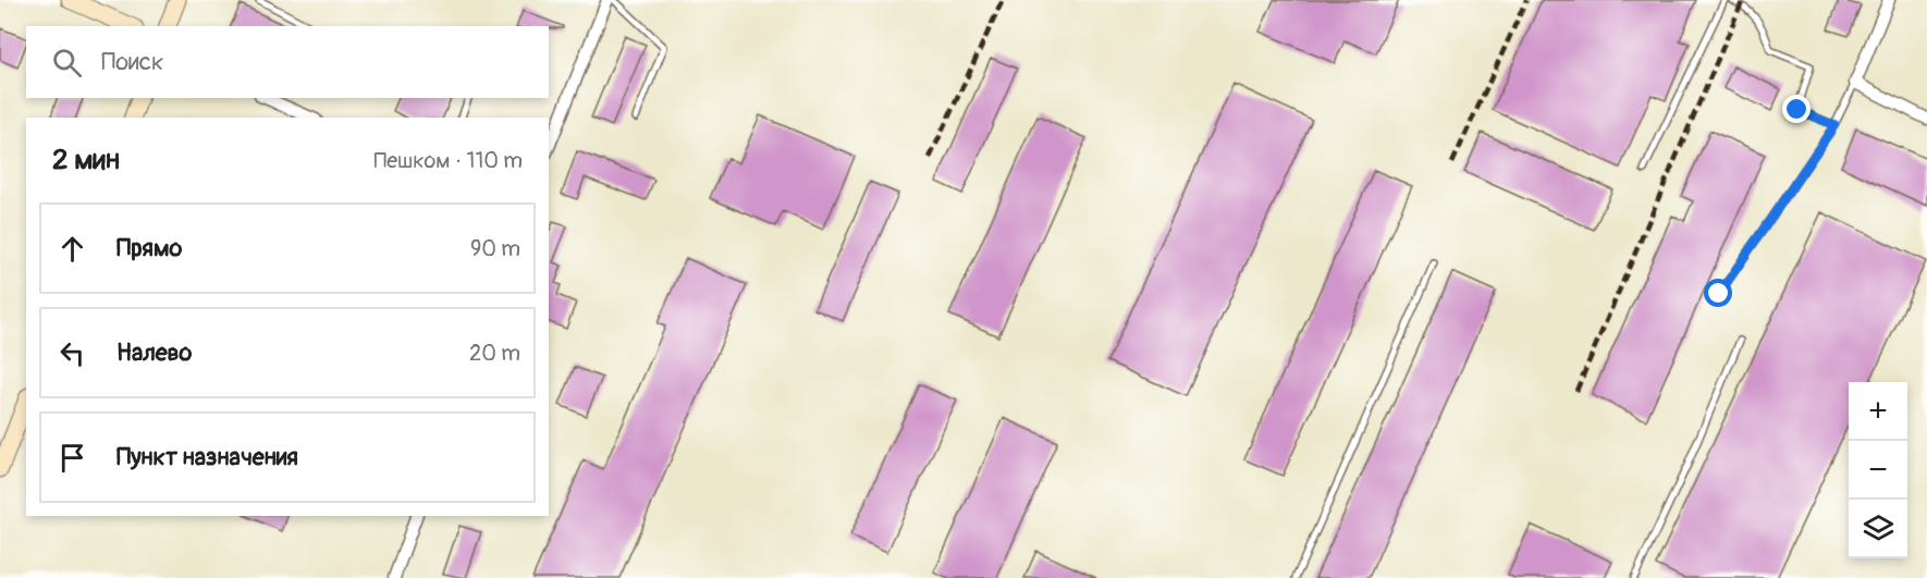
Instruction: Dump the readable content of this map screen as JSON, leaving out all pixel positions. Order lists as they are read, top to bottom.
{
  "page": {
    "search": "Поиск",
    "heading": ["2 мин", "Пешком · 110 m"],
    "list": [
      ["Прямо", "90 m"],
      ["Налево", "20 m"],
      "Пункт назначения"
    ],
    "map_buttons": ["+", "−"]
  }
}
